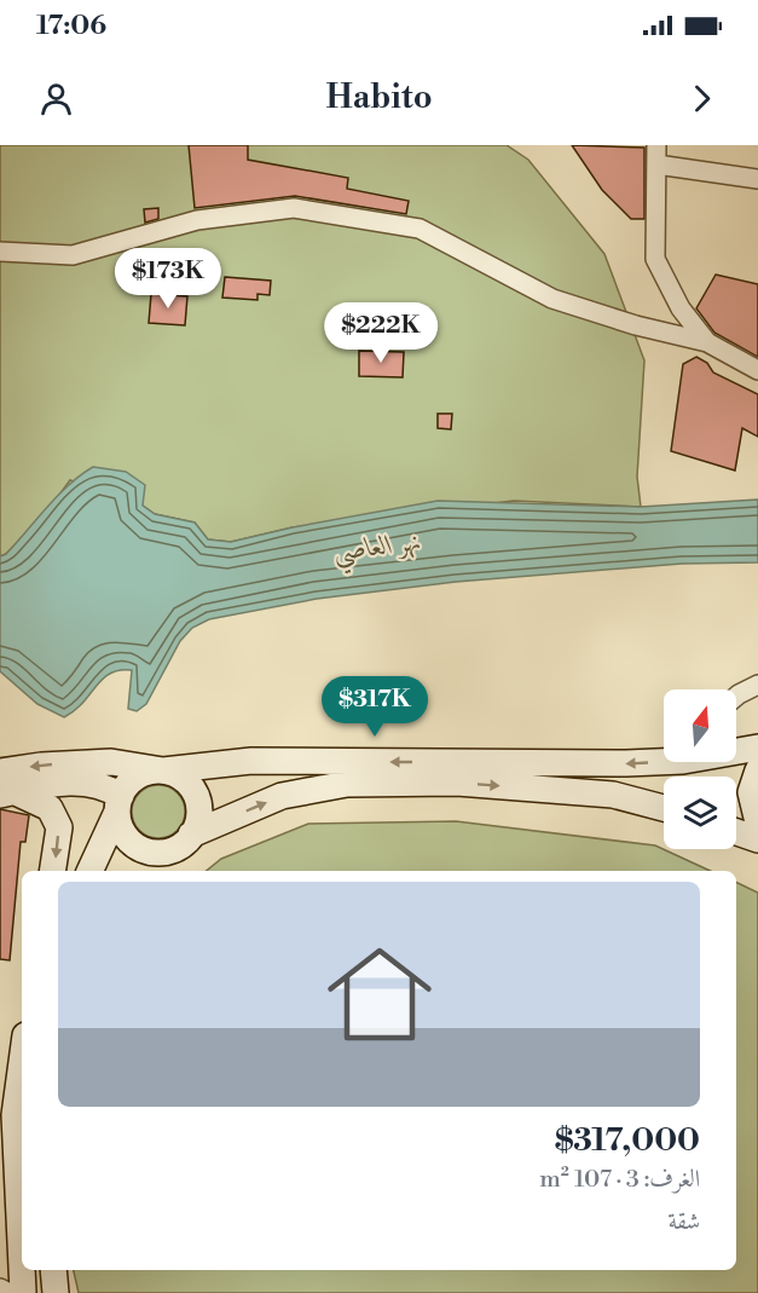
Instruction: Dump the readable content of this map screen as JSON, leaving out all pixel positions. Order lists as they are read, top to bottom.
{
  "water": ["نهر العاصي"],
  "north": "top",
  "page": {
    "status": "17:06",
    "header": "Habito",
    "price": ["$173K", "$222K", "$317K"],
    "list": [
      {
        "name": "$317,000",
        "note": "الغرف: 3 · 107 m² · شقة"
      }
    ]
  }
}
